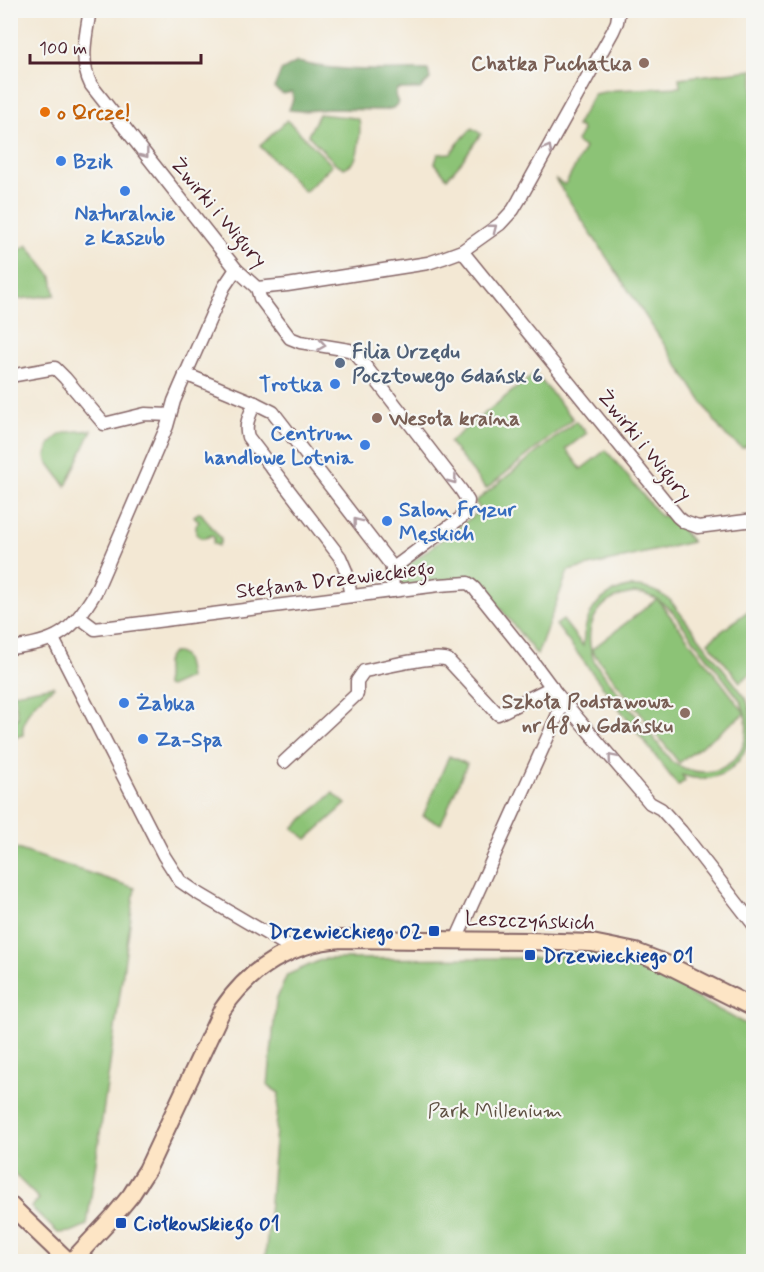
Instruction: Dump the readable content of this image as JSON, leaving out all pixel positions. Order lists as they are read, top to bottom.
{
  "streets": {
    "street": ["Żwirki i Wigury", "Stefana Drzewieckiego", "Leszczyńskich"]
  },
  "parks": ["Park Millenium"],
  "places": {
    "other": [
      "Chatka Puchatka",
      "o Qrcze!",
      "Bzik",
      "Naturalnie z Kaszub",
      "Filia Urzędu Pocztowego Gdańsk 6",
      "Trotka",
      "Wesoła kraina",
      "Centrum handlowe Lotnia",
      "Salon Fryzur Męskich",
      "Żabka",
      "Szkoła Podstawowa nr 48 w Gdańsku",
      "Za-Spa"
    ],
    "transit": ["Drzewieckiego 02", "Drzewieckiego 01", "Ciołkowskiego 01"]
  },
  "scale_bar": "100 m"
}
